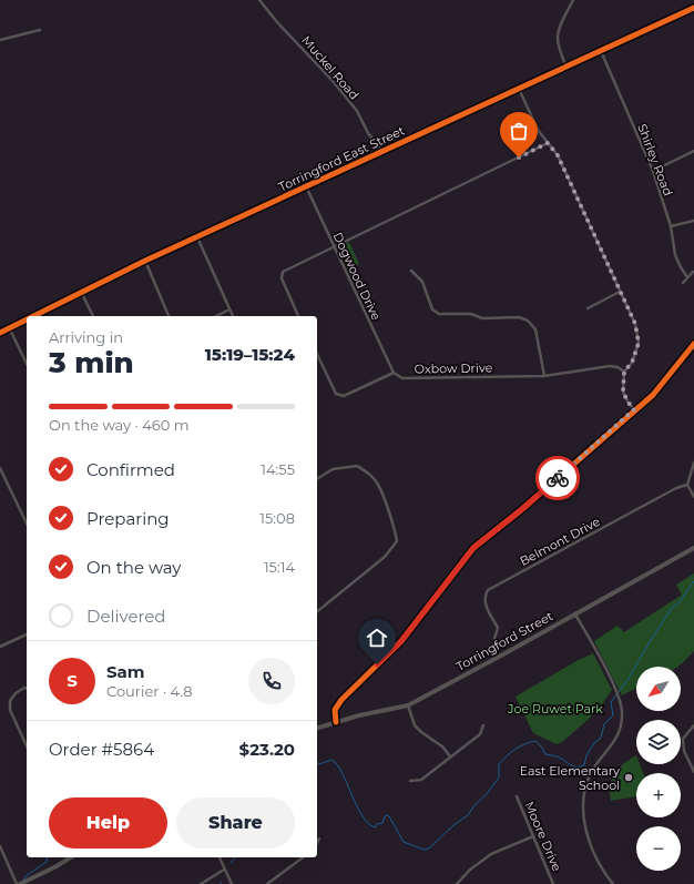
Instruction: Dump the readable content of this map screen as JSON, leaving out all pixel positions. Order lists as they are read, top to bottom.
{
  "streets": {
    "main road": ["Torringford Street"],
    "street": [
      "Muckel Road",
      "Torringford East Street",
      "Shirley Road",
      "Dogwood Drive",
      "Oxbow Drive",
      "Belmont Drive",
      "Moore Drive"
    ]
  },
  "crossings": [
    ["Muckel Road", "Torringford East Street"],
    ["Torringford East Street", "Shirley Road"],
    ["Torringford East Street", "Dogwood Drive"],
    ["Dogwood Drive", "Oxbow Drive"]
  ],
  "parks": ["Joe Ruwet Park"],
  "places": ["East Elementary School"],
  "north": "bottom left",
  "page": {
    "heading": ["3 min", "Arriving in", "15:19–15:24"],
    "panel": [
      "Sam",
      "Courier · 4.8",
      "Order #5864",
      "$23.20"
    ],
    "bar": "On the way · 460 m",
    "list": [
      ["Confirmed", "14:55"],
      ["Preparing", "15:08"],
      ["On the way", "15:14"],
      "Delivered"
    ],
    "round": "S",
    "map_buttons": ["+", "−"],
    "buttons": ["Help", "Share"]
  }
}
